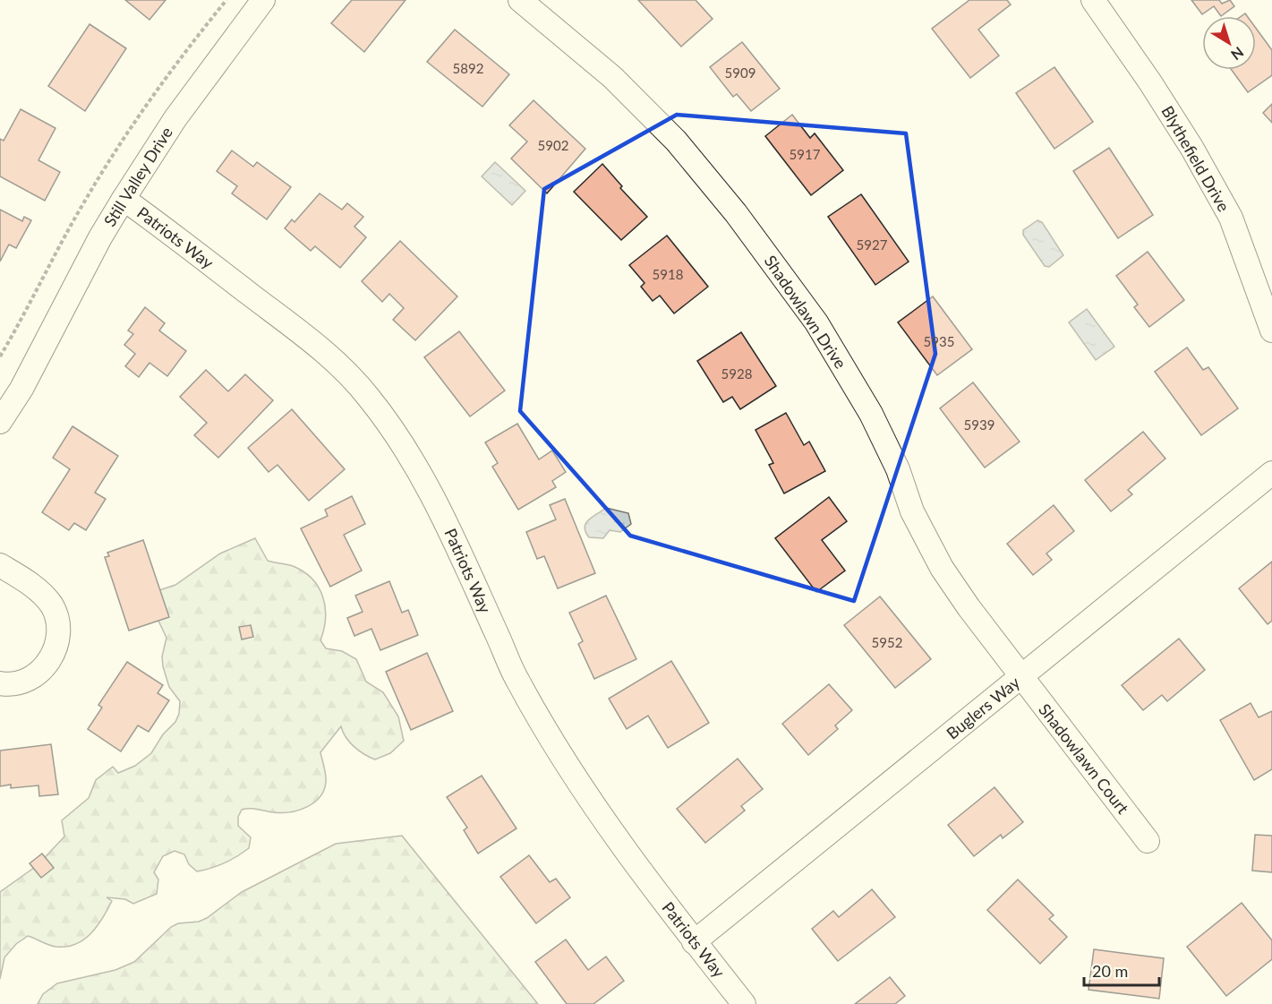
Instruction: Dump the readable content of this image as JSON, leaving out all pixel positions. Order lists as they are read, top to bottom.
{
  "streets": {
    "street": [
      "Blythefield Drive",
      "Still Valley Drive",
      "Patriots Way",
      "Shadowlawn Drive",
      "Buglers Way",
      "Shadowlawn Court"
    ]
  },
  "crossings": [
    ["Still Valley Drive", "Patriots Way"],
    ["Patriots Way", "Buglers Way"],
    ["Shadowlawn Drive", "Buglers Way"],
    ["Shadowlawn Drive", "Shadowlawn Court"],
    ["Buglers Way", "Shadowlawn Court"]
  ],
  "house_numbers": [
    "5892",
    "5909",
    "5902",
    "5917",
    "5927",
    "5918",
    "5935",
    "5928",
    "5939",
    "5952"
  ],
  "scale_bar": "20 m",
  "north": "bottom right"
}
